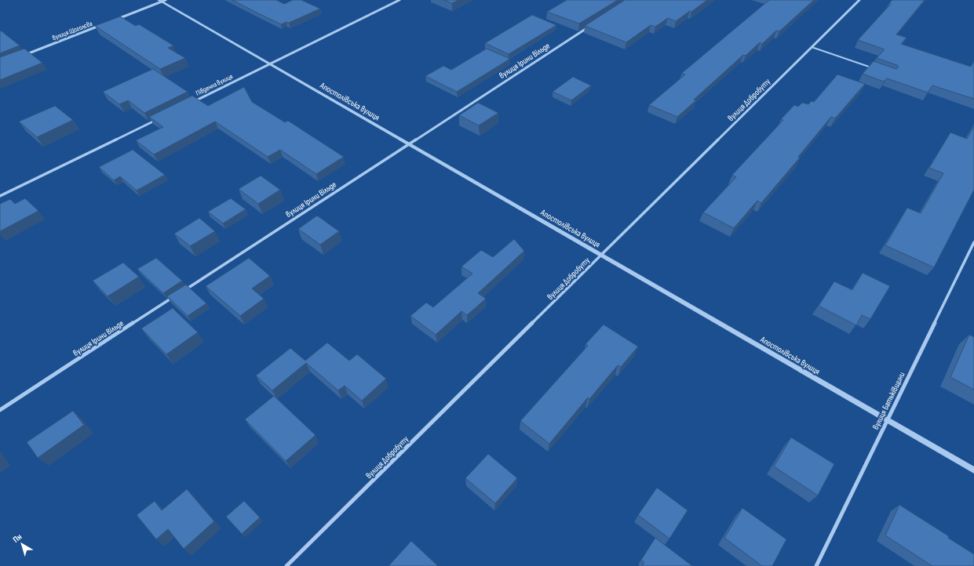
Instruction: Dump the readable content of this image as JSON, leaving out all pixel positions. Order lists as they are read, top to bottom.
{
  "streets": {
    "street": [
      "вулиця Щоголєва",
      "вулиця Ірини Вільде",
      "Південна вулиця",
      "вулиця Добробуту",
      "Апостолівська вулиця",
      "вулиця Батьківщини"
    ]
  },
  "crossings": [
    ["вулиця Ірини Вільде", "Апостолівська вулиця"],
    ["Південна вулиця", "Апостолівська вулиця"],
    ["вулиця Добробуту", "Апостолівська вулиця"],
    ["Апостолівська вулиця", "вулиця Батьківщини"]
  ],
  "north": "top left"
}
